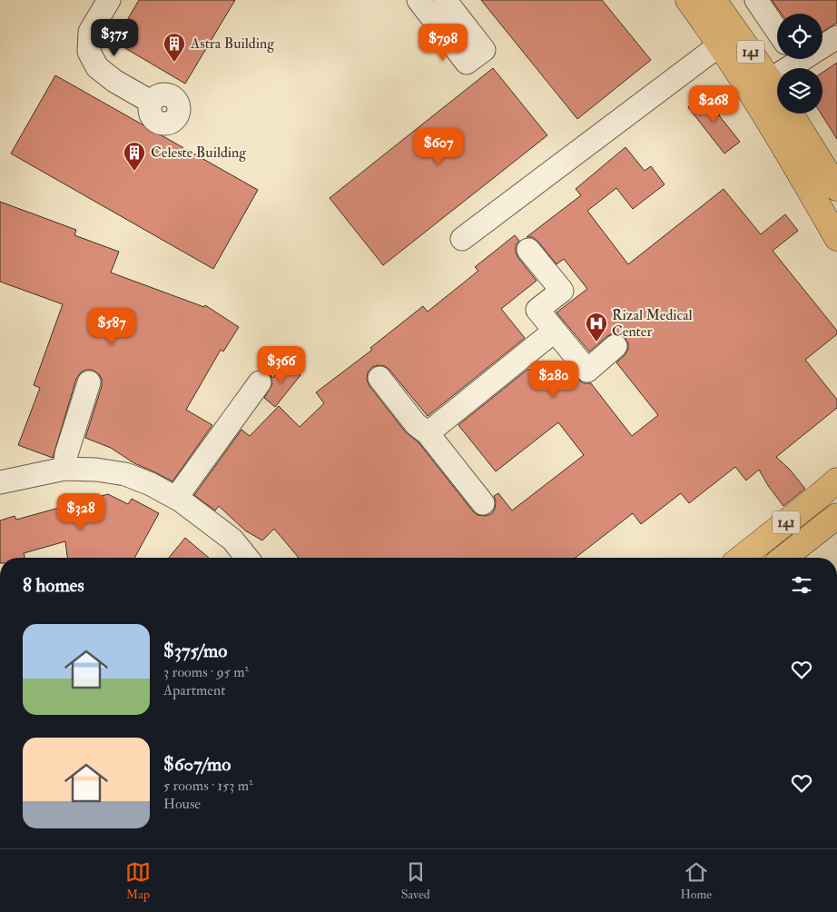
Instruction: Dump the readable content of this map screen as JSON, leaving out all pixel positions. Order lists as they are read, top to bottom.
{
  "streets": {
    "main road": ["141"]
  },
  "places": {
    "building": ["Astra Building", "Celeste Building"],
    "hospital": ["Rizal Medical Center"]
  },
  "page": {
    "price": [
      "$375",
      "$798",
      "$268",
      "$607",
      "$587",
      "$366",
      "$280",
      "$328"
    ],
    "heading": "8 homes",
    "list": [
      {
        "name": "$375/mo",
        "note": "3 rooms · 95 m² · Apartment"
      },
      {
        "name": "$607/mo",
        "note": "5 rooms · 153 m² · House"
      }
    ],
    "tabs": ["Map", "Saved", "Home"]
  }
}
